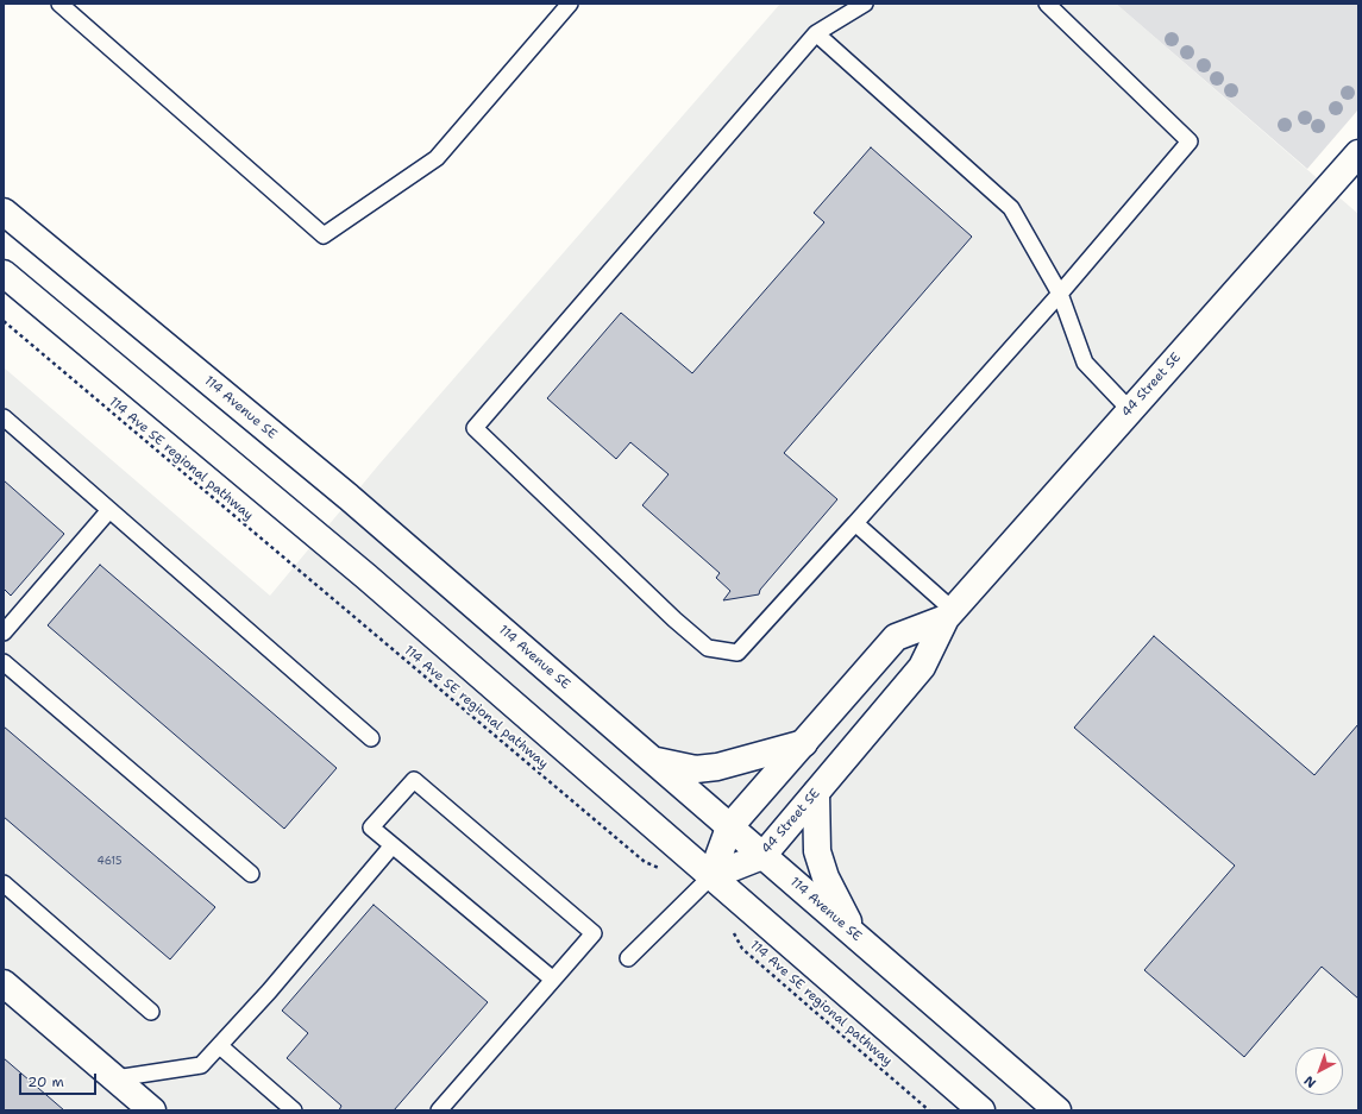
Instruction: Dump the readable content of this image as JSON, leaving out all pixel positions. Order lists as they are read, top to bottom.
{
  "streets": {
    "main road": ["44 Street SE", "114 Avenue SE"],
    "path": ["114 Ave SE regional pathway"]
  },
  "crossings": [
    ["44 Street SE", "114 Avenue SE"]
  ],
  "house_numbers": ["4615"],
  "scale_bar": "20 m",
  "north": "bottom left"
}
